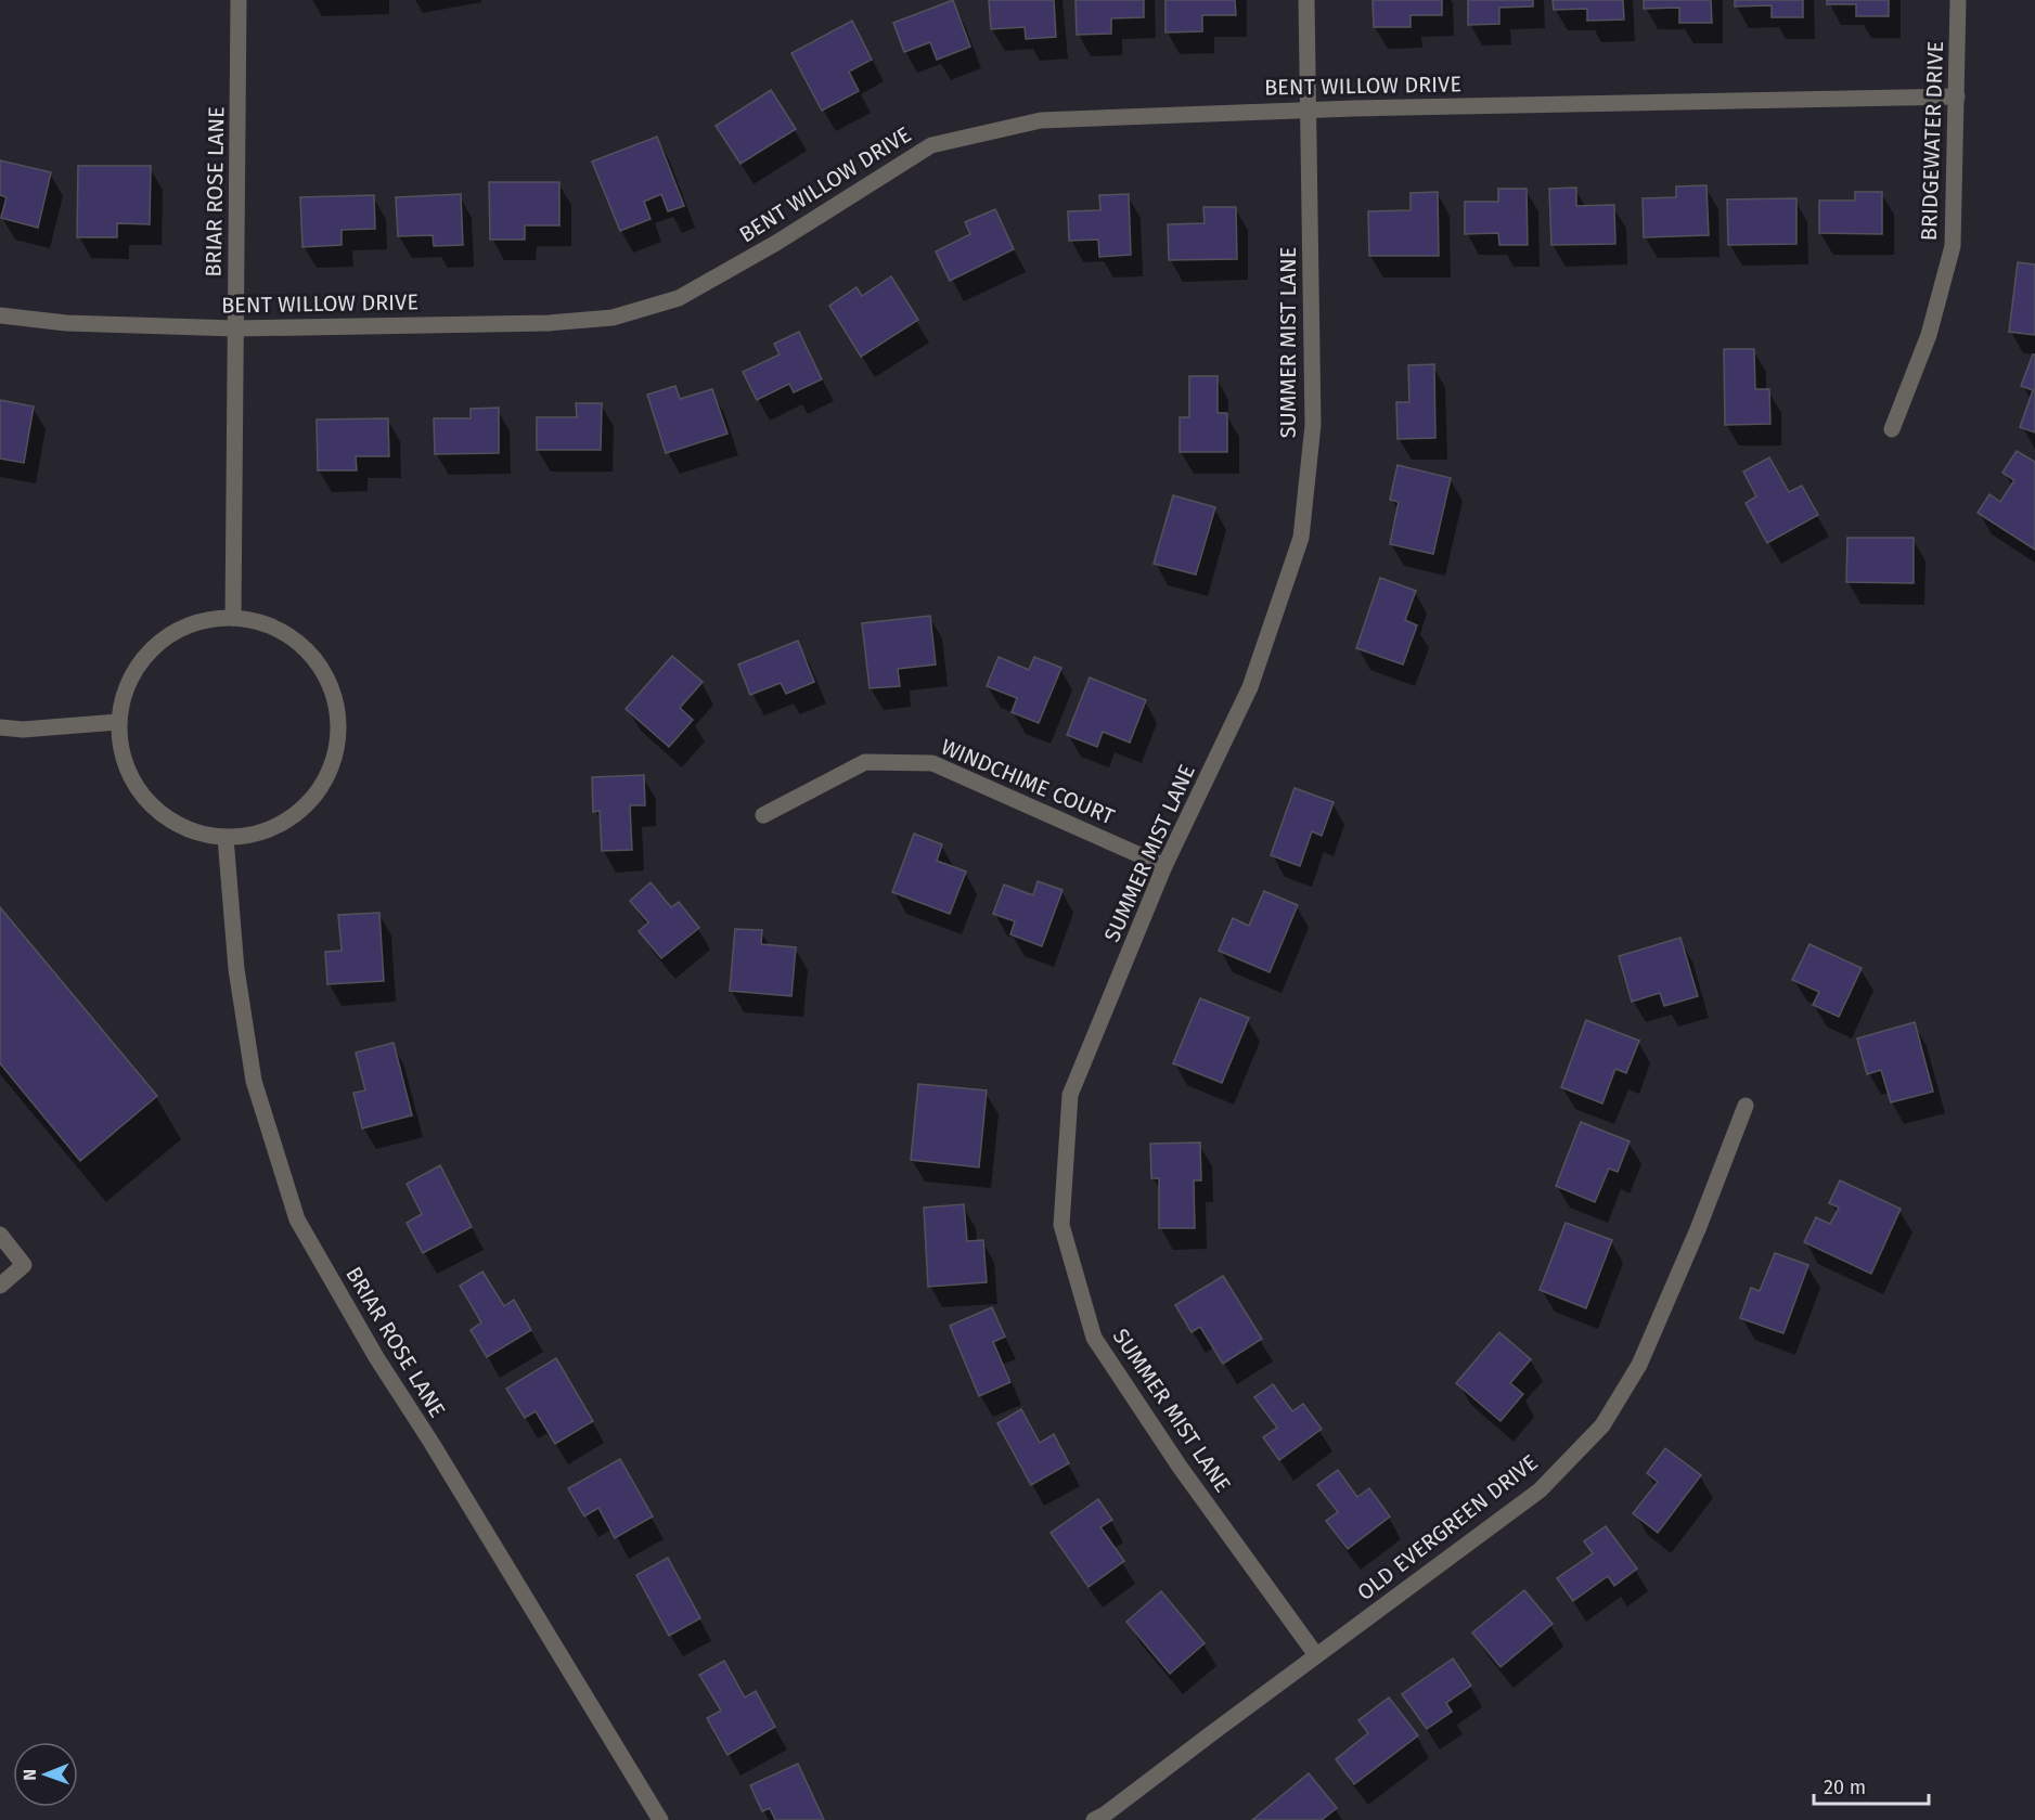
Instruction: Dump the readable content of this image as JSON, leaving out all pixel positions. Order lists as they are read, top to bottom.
{
  "streets": {
    "street": [
      "BENT WILLOW DRIVE",
      "BRIDGEWATER DRIVE",
      "BRIAR ROSE LANE",
      "SUMMER MIST LANE",
      "WINDCHIME COURT",
      "OLD EVERGREEN DRIVE"
    ]
  },
  "crossings": [
    ["BENT WILLOW DRIVE", "BRIDGEWATER DRIVE"],
    ["BENT WILLOW DRIVE", "BRIAR ROSE LANE"],
    ["BENT WILLOW DRIVE", "SUMMER MIST LANE"],
    ["SUMMER MIST LANE", "WINDCHIME COURT"],
    ["SUMMER MIST LANE", "OLD EVERGREEN DRIVE"]
  ],
  "scale_bar": "20 m",
  "north": "left"
}
